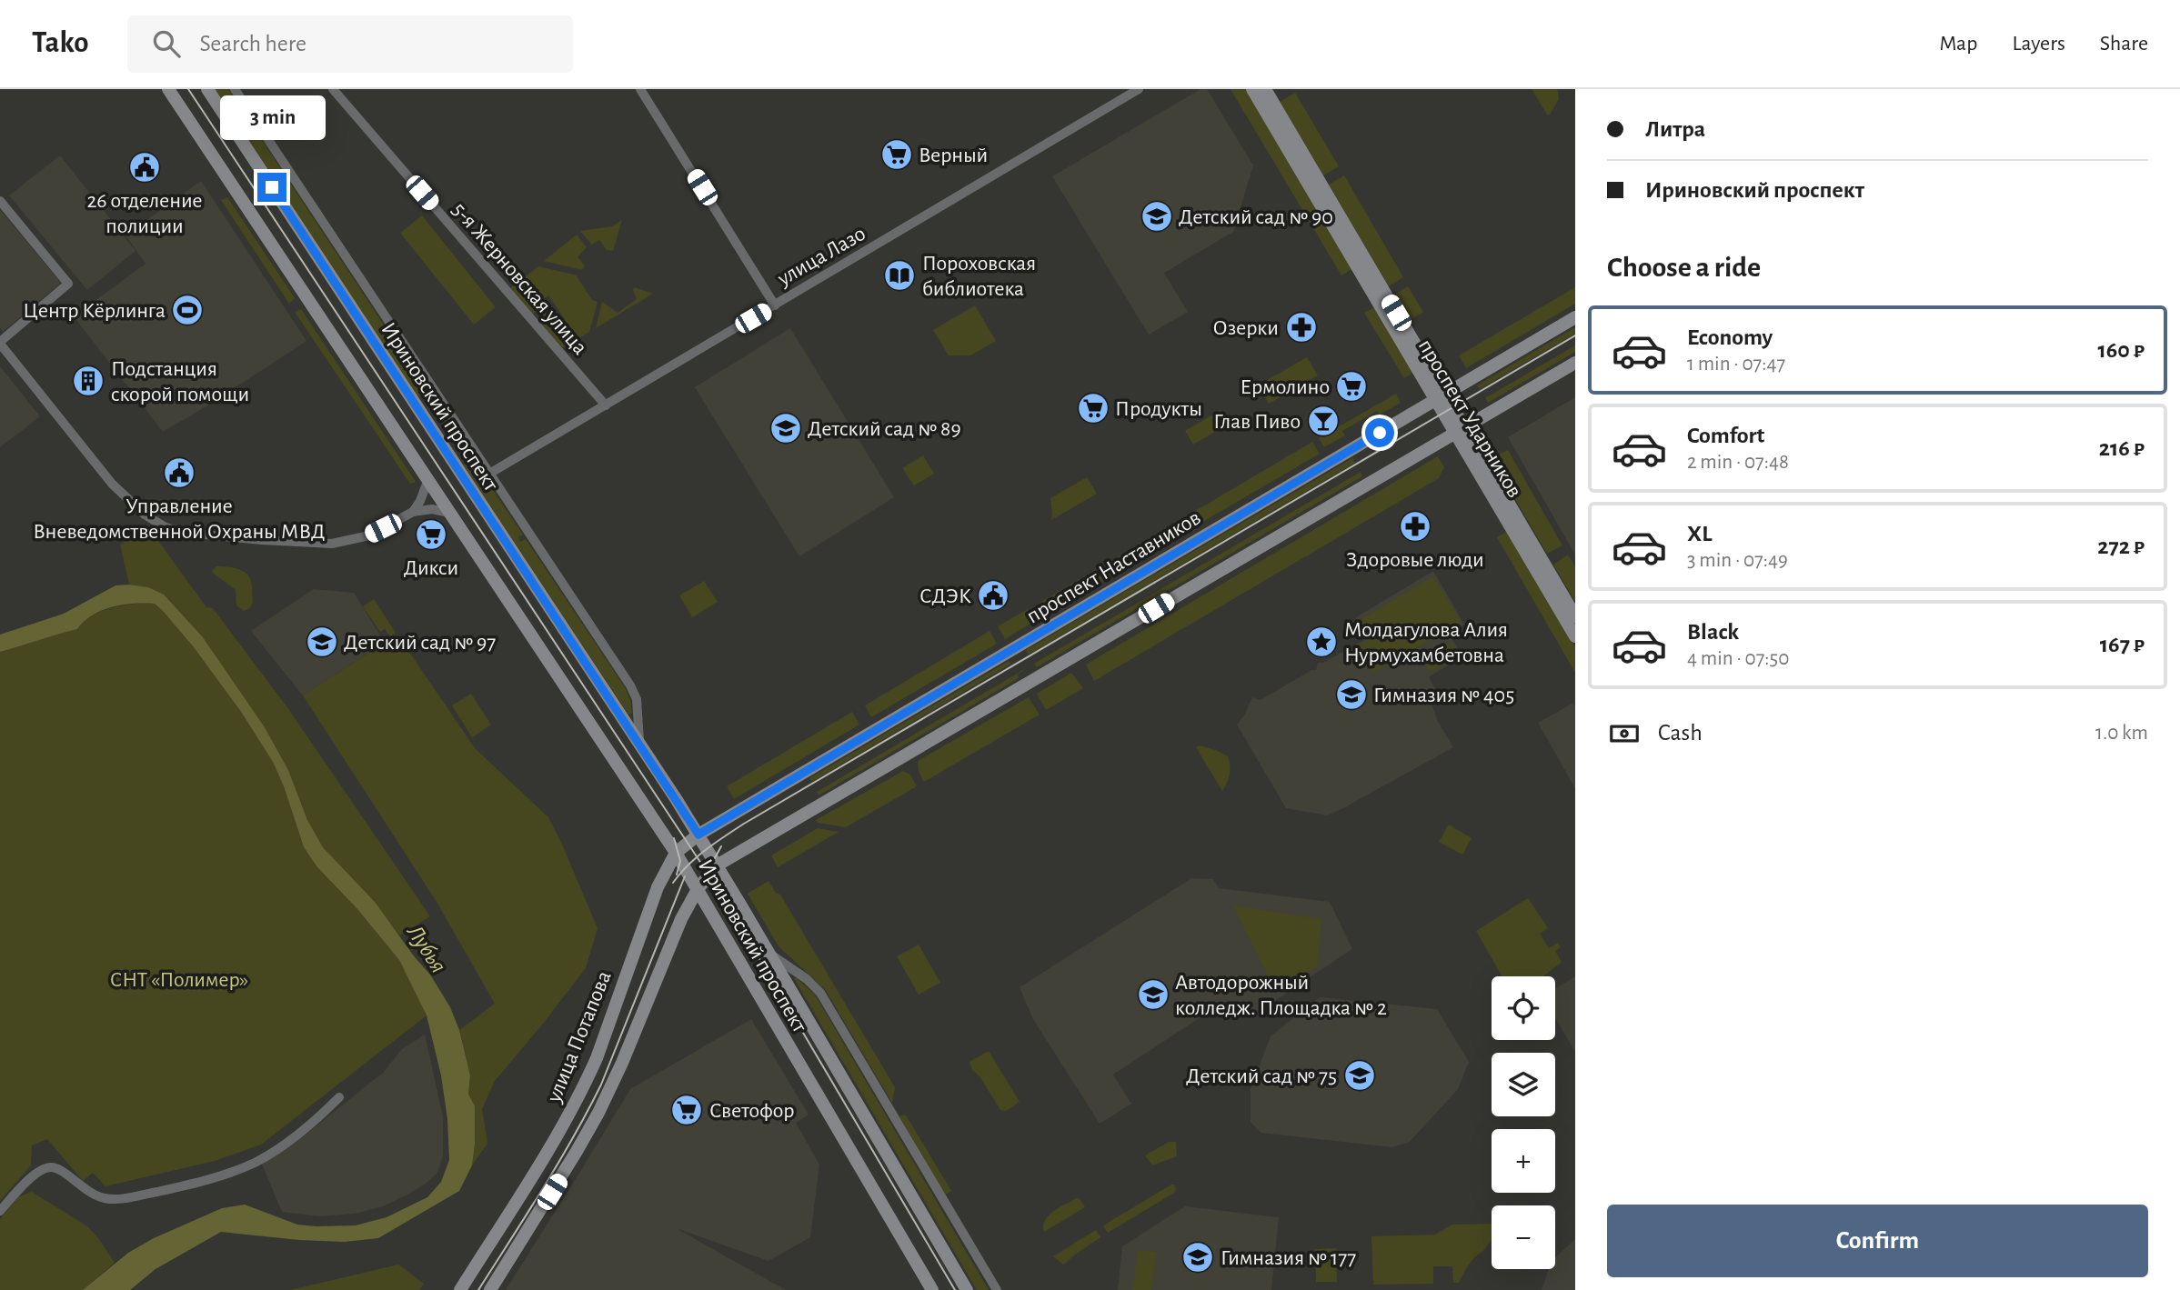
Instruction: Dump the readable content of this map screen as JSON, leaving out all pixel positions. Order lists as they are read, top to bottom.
{
  "streets": {
    "main road": [
      "Ириновский проспект",
      "проспект Ударников",
      "проспект Наставников",
      "улица Потапова"
    ],
    "street": ["улица Лазо", "5-я Жерновская улица"]
  },
  "crossings": [
    ["улица Лазо", "5-я Жерновская улица"],
    ["улица Лазо", "Ириновский проспект"],
    ["Ириновский проспект", "проспект Наставников"],
    ["Ириновский проспект", "улица Потапова"],
    ["проспект Ударников", "проспект Наставников"],
    ["проспект Наставников", "улица Потапова"]
  ],
  "water": ["Лубья"],
  "parks": ["СНТ «Полимер»"],
  "places": {
    "supermarket": [
      "Верный",
      "Ермолино",
      "Продукты",
      "Дикси",
      "Светофор"
    ],
    "public building": ["26 отделение полиции", "Управление Вневедомственной Охраны МВД", "СДЭК"],
    "school or university": [
      "Детский сад № 90",
      "Детский сад № 89",
      "Детский сад № 97",
      "Гимназия № 405",
      "Автодорожный колледж. Площадка № 2",
      "Детский сад № 75",
      "Гимназия № 177"
    ],
    "library": ["Пороховская библиотека"],
    "sports": ["Центр Кёрлинга"],
    "pharmacy": ["Озерки", "Здоровые люди"],
    "building": ["Подстанция скорой помощи"],
    "bar": ["Глав Пиво"],
    "place": ["Молдагулова Алия Нурмухамбетовна"]
  },
  "page": {
    "header": "Tako",
    "search": "Search here",
    "nav": ["Map", "Layers", "Share"],
    "banner": ["Литра", "Ириновский проспект"],
    "bubble": "3 min",
    "heading": "Choose a ride",
    "list": [
      {
        "name": "Economy",
        "note": "1 min · 07:47",
        "value": "160 ₽"
      },
      {
        "name": "Comfort",
        "note": "2 min · 07:48",
        "value": "216 ₽"
      },
      {
        "name": "XL",
        "note": "3 min · 07:49",
        "value": "272 ₽"
      },
      {
        "name": "Black",
        "note": "4 min · 07:50",
        "value": "167 ₽"
      }
    ],
    "pay": ["Cash", "1.0 km"],
    "map_buttons": ["+", "−"],
    "buttons": "Confirm"
  }
}
